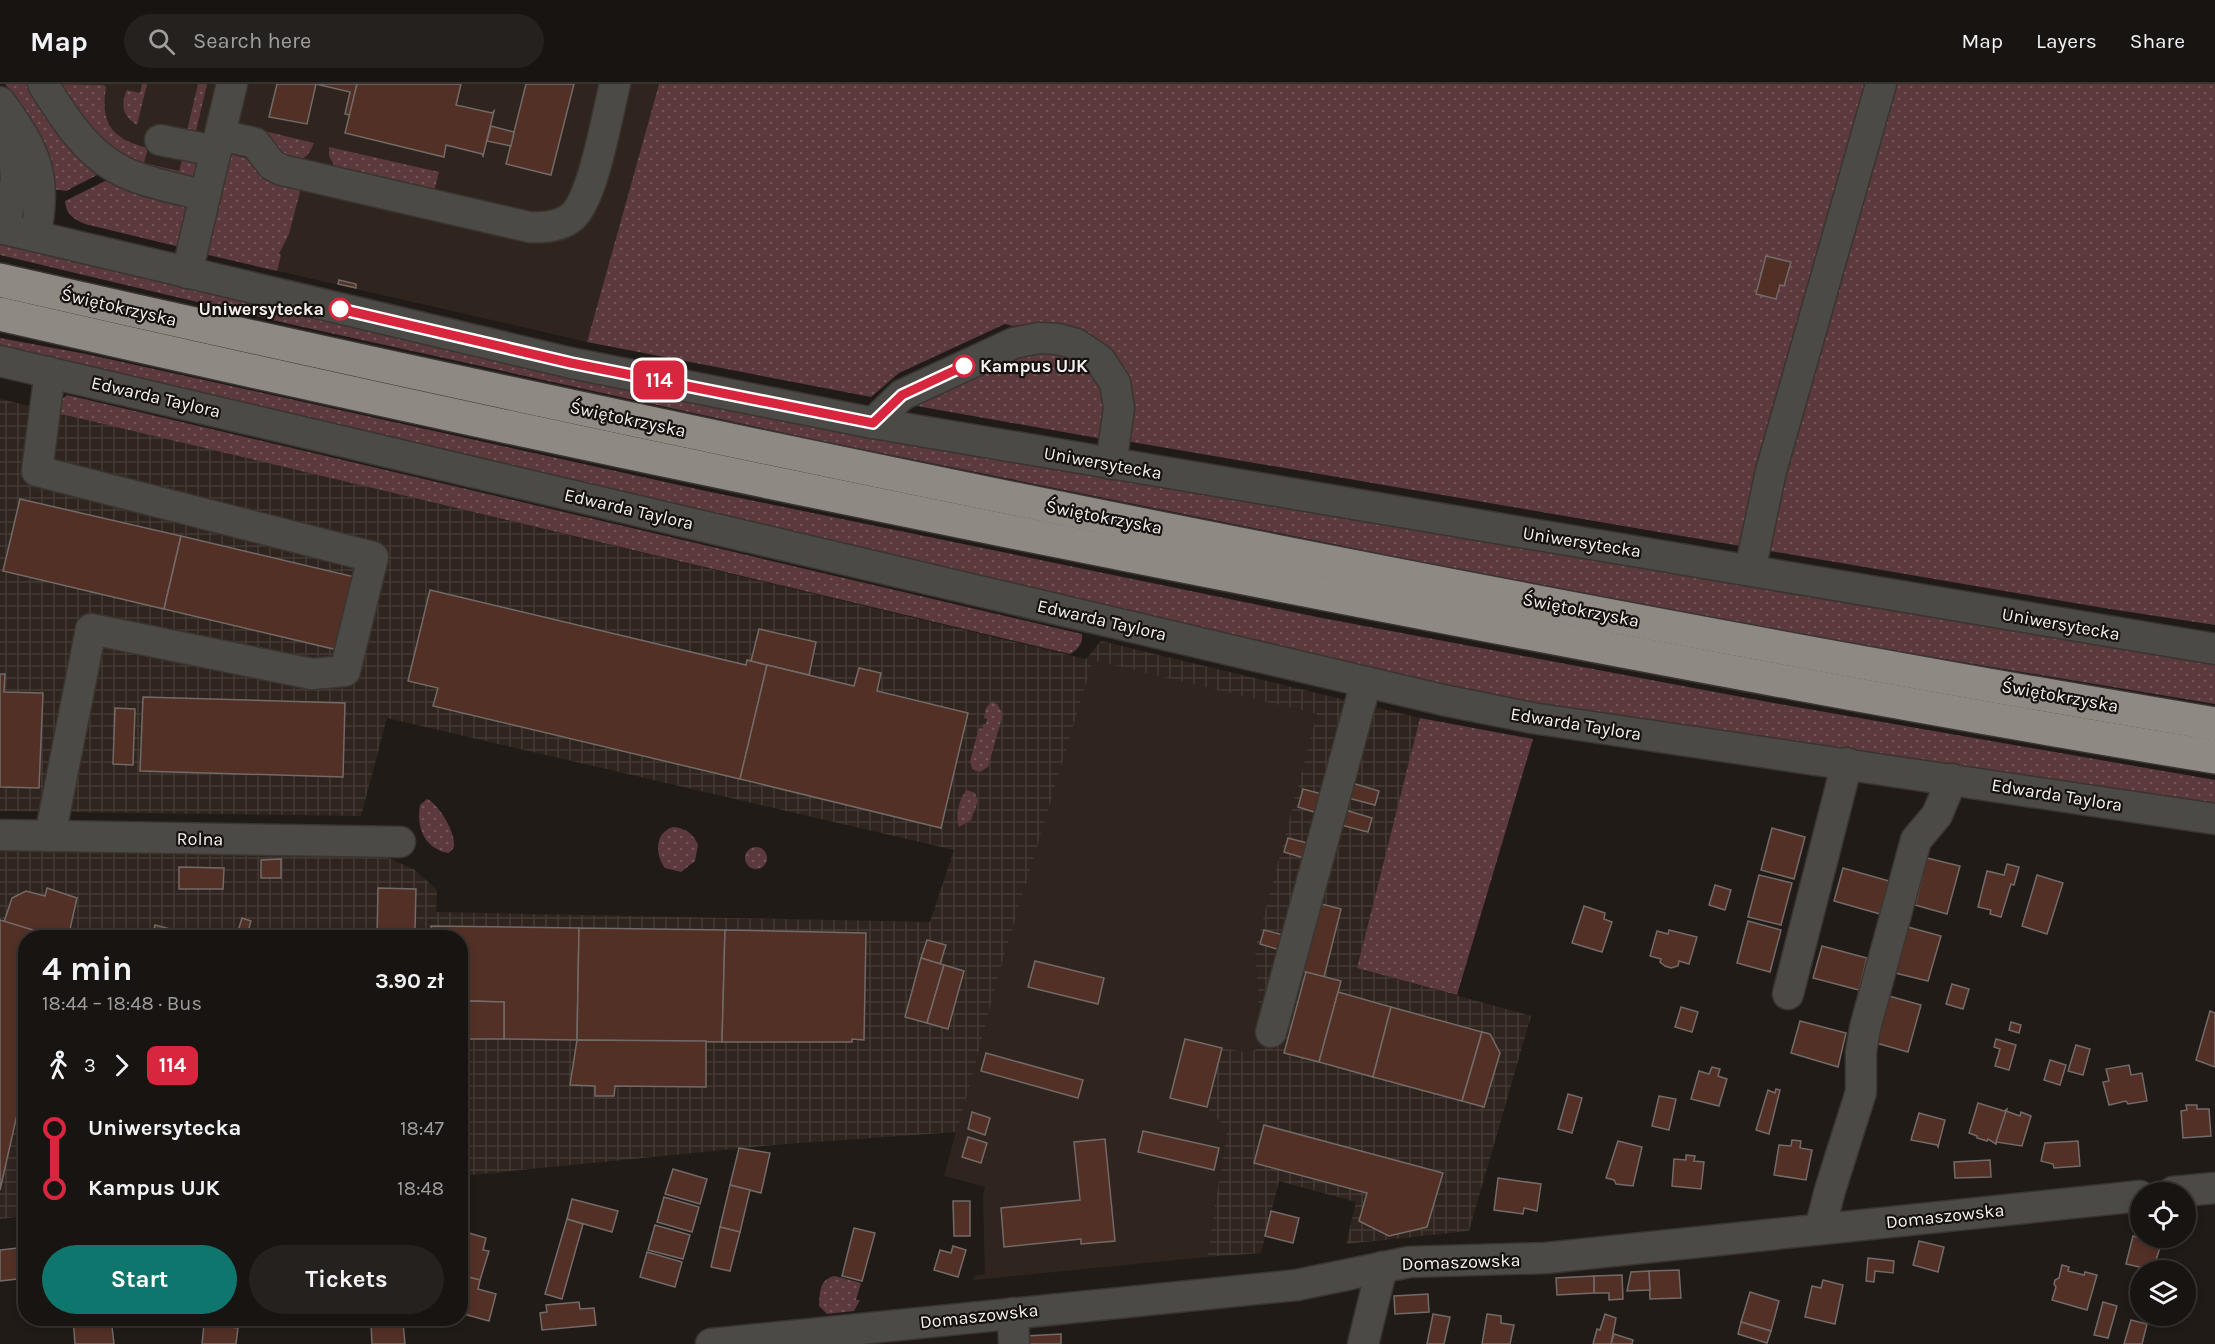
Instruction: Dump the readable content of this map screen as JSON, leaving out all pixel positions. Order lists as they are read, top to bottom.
{
  "streets": {
    "highway": ["Świętokrzyska"],
    "street": [
      "Edwarda Taylora",
      "Uniwersytecka",
      "Rolna",
      "Domaszowska"
    ]
  },
  "places": ["Uniwersytecka", "Kampus UJK"],
  "lines": ["bus line 114"],
  "page": {
    "header": "Map",
    "search": "Search here",
    "nav": ["Map", "Layers", "Share"],
    "on_map": "114",
    "heading": ["4 min", "18:44 – 18:48 · Bus", "3.90 zł"],
    "legs": ["3", "114"],
    "list": [
      {
        "name": "Uniwersytecka",
        "value": "18:47"
      },
      {
        "name": "Kampus UJK",
        "value": "18:48"
      }
    ],
    "buttons": ["Start", "Tickets"]
  }
}
